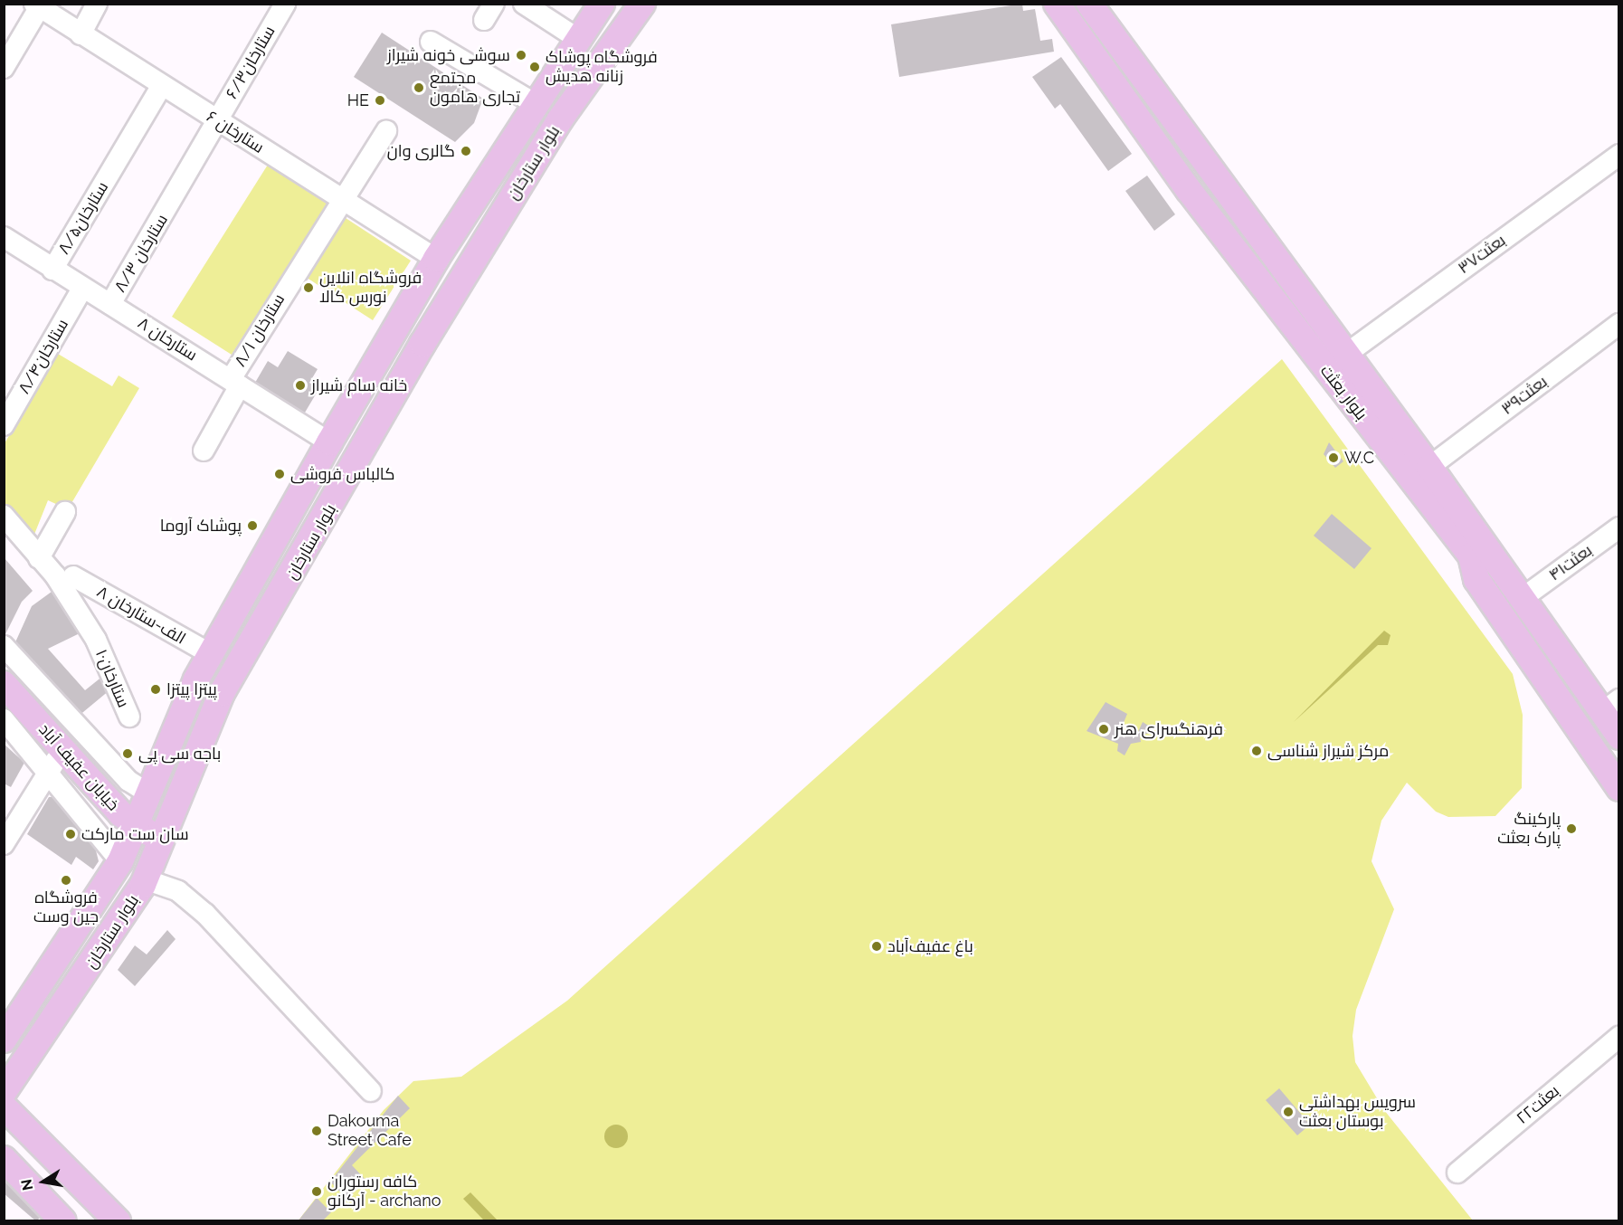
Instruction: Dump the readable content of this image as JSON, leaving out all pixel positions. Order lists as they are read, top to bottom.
{
  "streets": {
    "main road": ["بلوار ستارخان", "بلوار بعثت", "خیابان عفیف آباد"],
    "street": [
      "ستارخان۶/۳",
      "ستارخان ۶",
      "ستارخان۸/۵",
      "ستارخان ۸/۳",
      "بعثت۳۷",
      "ستارخان ۸/۱",
      "ستارخان ۸",
      "ستارخان۸/۴",
      "بعثت۳۹",
      "بعثت۴۱",
      "۸ الف-ستارخان",
      "ستارخان۱۰",
      "بعثت۲۲"
    ]
  },
  "crossings": [
    ["ستارخان۶/۳", "ستارخان ۶"],
    ["ستارخان۶/۳", "ستارخان ۸/۳"],
    ["ستارخان ۶", "بلوار ستارخان"],
    ["ستارخان ۶", "ستارخان۸/۵"],
    ["ستارخان ۶", "ستارخان ۸/۱"],
    ["بلوار ستارخان", "ستارخان ۸"],
    ["بلوار ستارخان", "۸ الف-ستارخان"],
    ["بلوار ستارخان", "خیابان عفیف آباد"],
    ["ستارخان۸/۵", "ستارخان ۸"],
    ["ستارخان ۸/۳", "ستارخان ۸"],
    ["بعثت۳۷", "بلوار بعثت"],
    ["ستارخان ۸/۱", "ستارخان ۸"],
    ["ستارخان ۸", "ستارخان۸/۴"],
    ["بلوار بعثت", "بعثت۳۹"],
    ["بلوار بعثت", "بعثت۴۱"],
    ["۸ الف-ستارخان", "ستارخان۱۰"]
  ],
  "places": [
    "سوشی خونه شیراز",
    "فروشگاه پوشاک زنانه هدیش",
    "مجتمع تجاری هامون",
    "HE",
    "گالری وان",
    "فروشگاه انلاین نورس کالا",
    "خانه سام شیراز",
    "W.C",
    "کالباس فروشی",
    "پوشاک آروما",
    "پیتزا پیتزا",
    "فرهنگسرای هنر",
    "مرکز شیراز شناسی",
    "باجه سی پی",
    "پارکینگ پارک بعثت",
    "سان ست مارکت",
    "فروشگاه جین وست",
    "باغ عفیف‌آباد",
    "سرویس بهداشتی بوستان بعثت",
    "Dakouma Street Cafe",
    "کافه رستوران آرکانو - archano"
  ],
  "north": "left"
}
